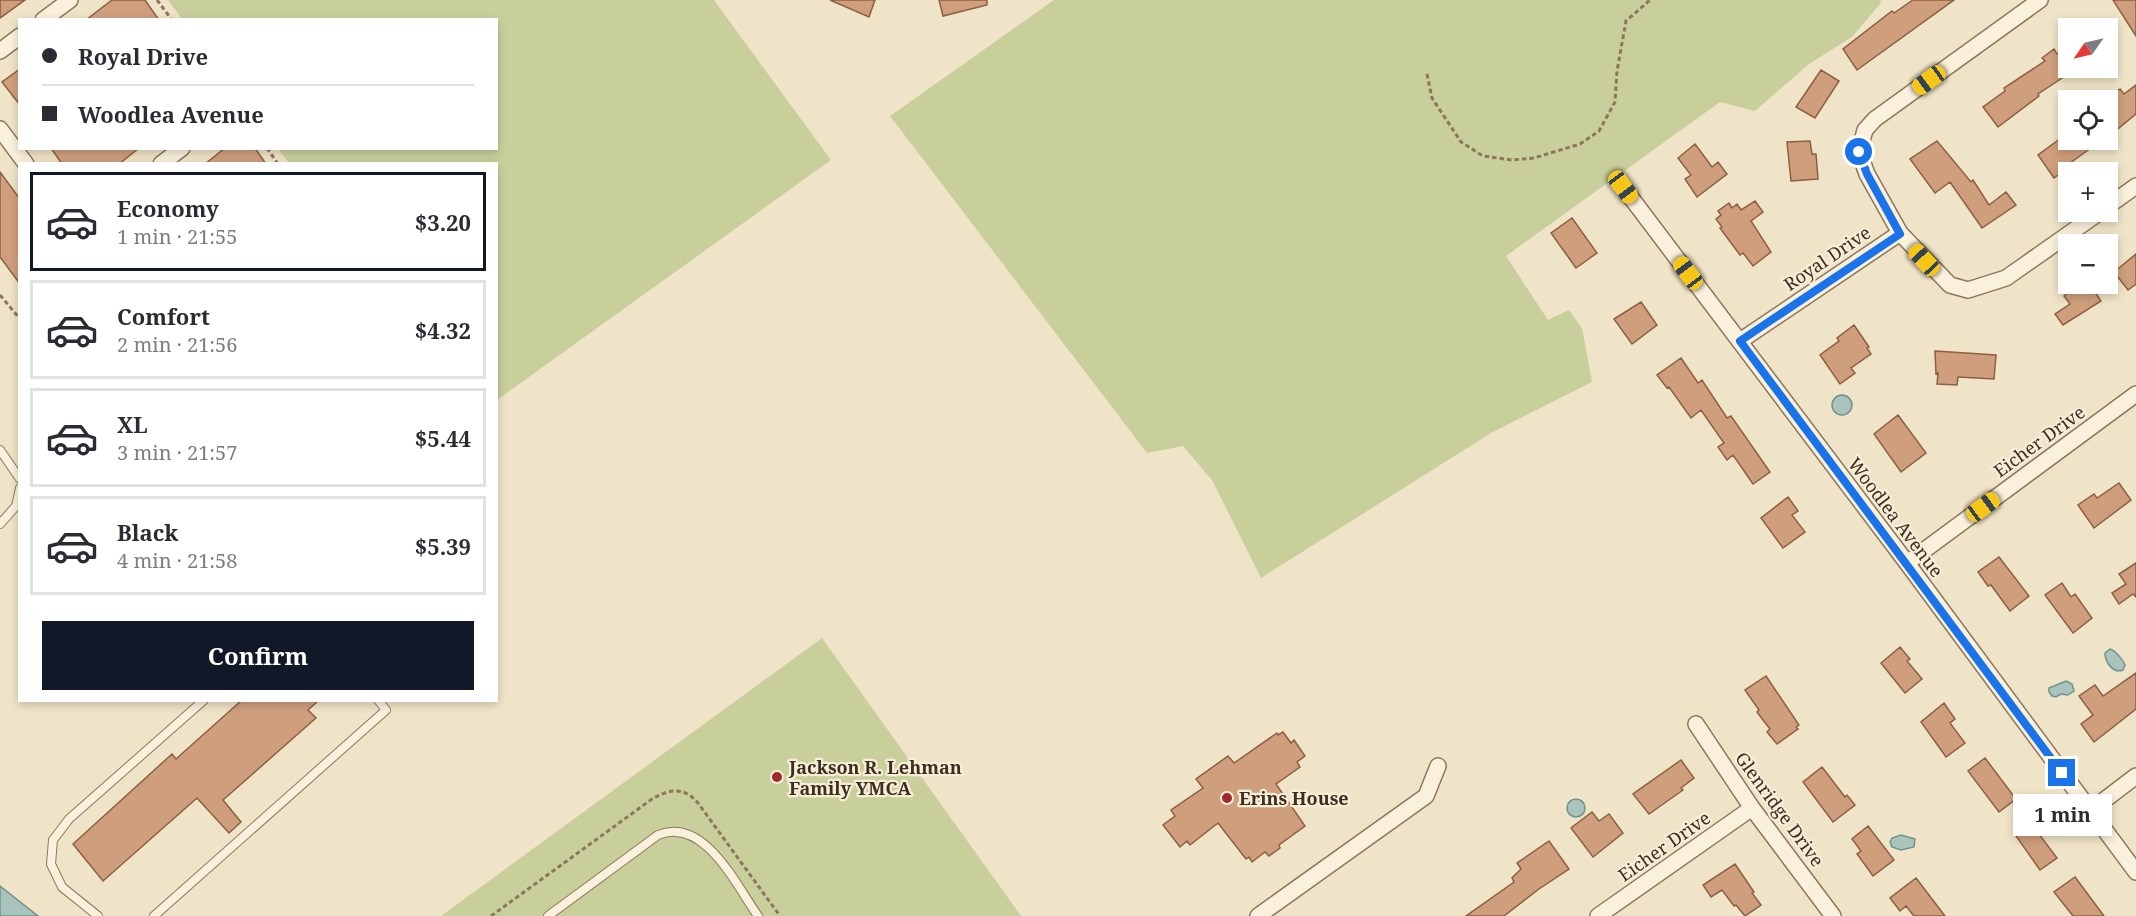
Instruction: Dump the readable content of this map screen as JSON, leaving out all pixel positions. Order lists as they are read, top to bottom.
{
  "streets": {
    "street": [
      "Royal Drive",
      "Eicher Drive",
      "Woodlea Avenue",
      "Glenridge Drive"
    ]
  },
  "crossings": [
    ["Royal Drive", "Woodlea Avenue"],
    ["Eicher Drive", "Woodlea Avenue"],
    ["Eicher Drive", "Glenridge Drive"]
  ],
  "places": ["Jackson R. Lehman Family YMCA", "Erins House"],
  "north": "bottom left",
  "page": {
    "map_buttons": ["+", "−"],
    "banner": ["Royal Drive", "Woodlea Avenue"],
    "list": [
      {
        "name": "Economy",
        "note": "1 min · 21:55",
        "value": "$3.20"
      },
      {
        "name": "Comfort",
        "note": "2 min · 21:56",
        "value": "$4.32"
      },
      {
        "name": "XL",
        "note": "3 min · 21:57",
        "value": "$5.44"
      },
      {
        "name": "Black",
        "note": "4 min · 21:58",
        "value": "$5.39"
      }
    ],
    "buttons": "Confirm",
    "bubble": "1 min"
  }
}
